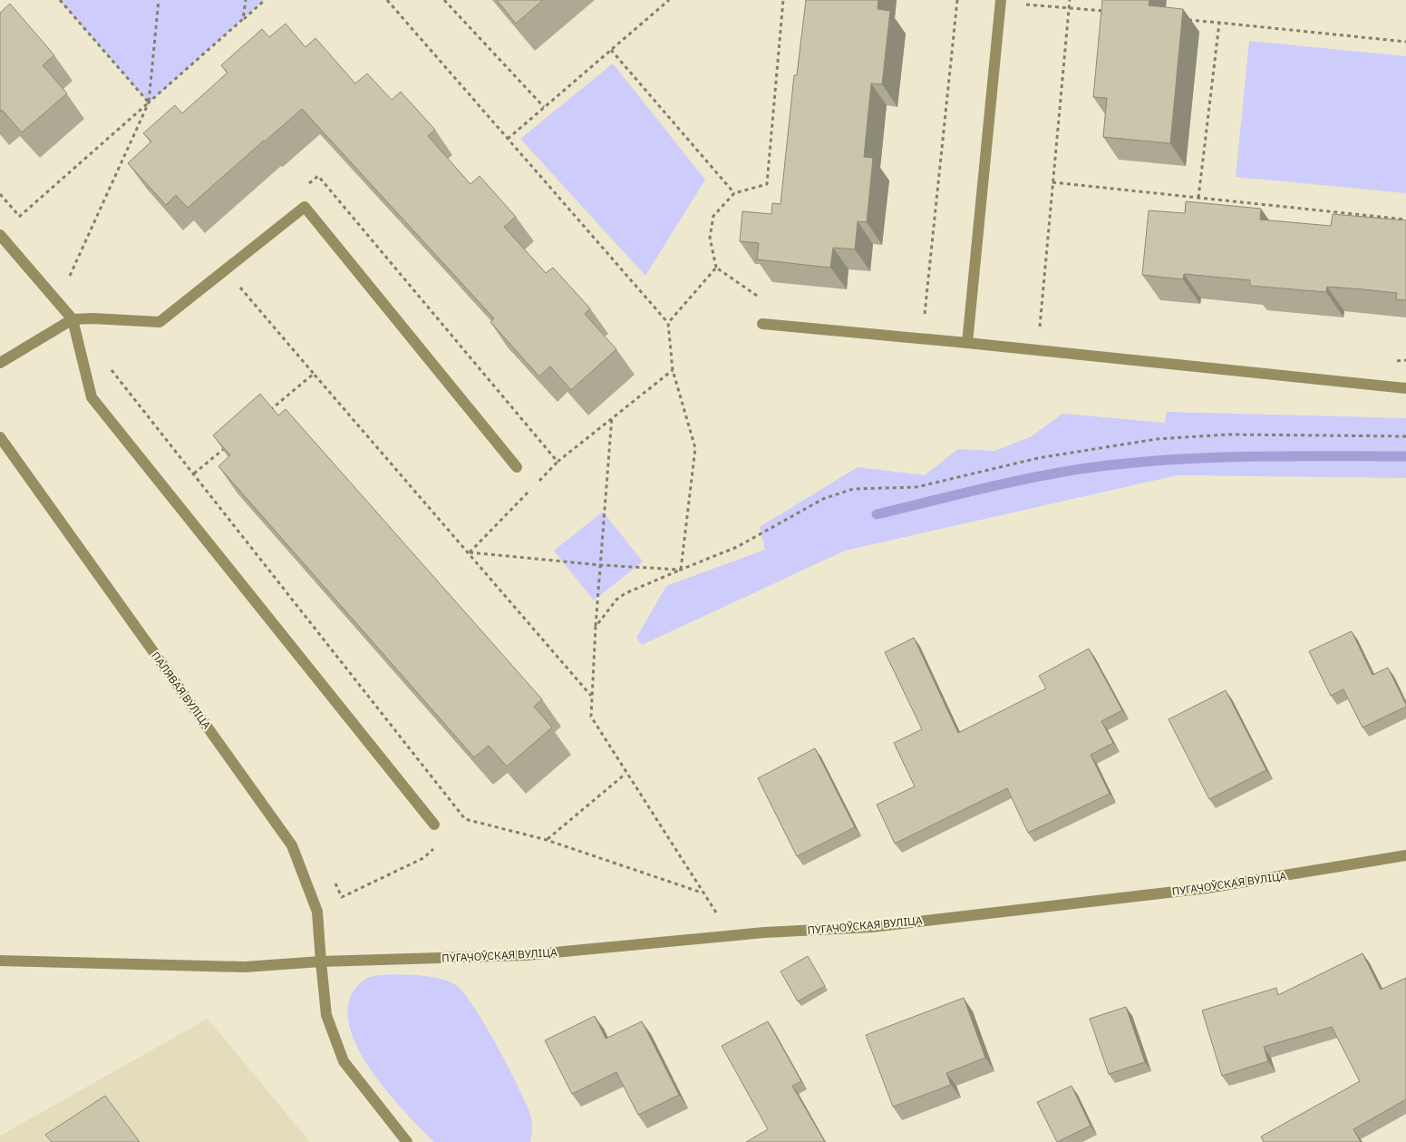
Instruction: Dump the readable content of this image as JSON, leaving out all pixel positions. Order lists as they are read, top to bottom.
{
  "streets": {
    "street": ["ПАЛЯВАЯ ВУЛІЦА", "ПУГАЧОЎСКАЯ ВУЛІЦА"]
  },
  "crossings": [
    ["ПАЛЯВАЯ ВУЛІЦА", "ПУГАЧОЎСКАЯ ВУЛІЦА"]
  ]
}
